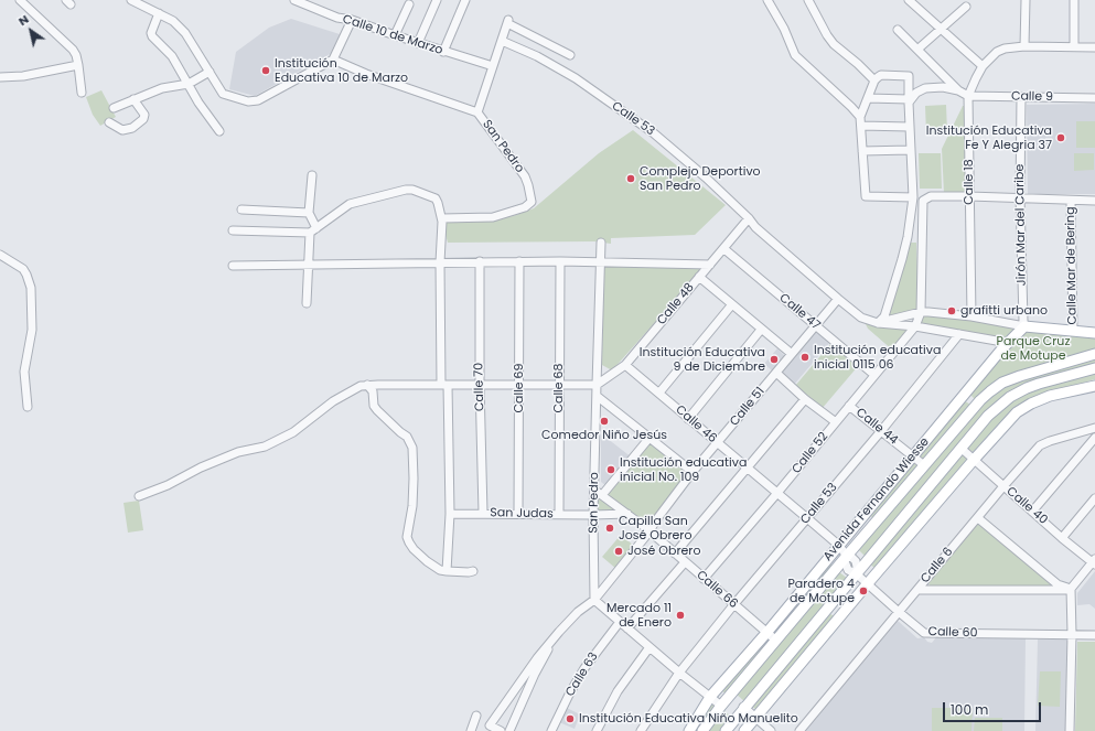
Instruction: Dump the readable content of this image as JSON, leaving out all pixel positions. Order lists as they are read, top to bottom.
{
  "streets": {
    "main road": ["Avenida Fernando Wiesse"],
    "street": [
      "Calle 10 de Marzo",
      "Calle 9",
      "Calle 53",
      "San Pedro",
      "Calle 18",
      "Jirón Mar del Caribe",
      "Calle Mar de Bering",
      "Calle 48",
      "Calle 47",
      "Calle 70",
      "Calle 69",
      "Calle 68",
      "Calle 51",
      "Calle 46",
      "Calle 44",
      "Calle 52",
      "Calle 40",
      "San Judas",
      "Calle 6",
      "Calle 66",
      "Calle 60",
      "Calle 63"
    ]
  },
  "crossings": [
    ["Calle 9", "Calle 18"],
    ["Calle 9", "Jirón Mar del Caribe"],
    ["Calle 53", "Calle 18"],
    ["Calle 53", "Jirón Mar del Caribe"],
    ["Calle 53", "Calle 48"],
    ["Calle 53", "Calle 51"],
    ["Calle 53", "Calle 46"],
    ["Calle 53", "Calle 44"],
    ["Calle 53", "Calle 52"],
    ["Calle 53", "Avenida Fernando Wiesse"],
    ["Calle 53", "Calle 66"],
    ["San Pedro", "Calle 48"],
    ["San Pedro", "Calle 51"],
    ["San Pedro", "San Judas"],
    ["San Pedro", "Calle 66"],
    ["Calle 18", "Calle 52"],
    ["Jirón Mar del Caribe", "Avenida Fernando Wiesse"],
    ["Calle 48", "Calle 47"],
    ["Calle 48", "Calle 46"],
    ["Calle 47", "Calle 51"],
    ["Calle 47", "Calle 52"],
    ["Calle 70", "San Judas"],
    ["Calle 69", "San Judas"],
    ["Calle 68", "San Judas"],
    ["Calle 51", "Calle 46"],
    ["Calle 51", "Calle 66"],
    ["Calle 46", "Calle 52"],
    ["Calle 46", "Avenida Fernando Wiesse"],
    ["Calle 46", "Calle 60"],
    ["Calle 44", "Calle 52"],
    ["Calle 44", "Avenida Fernando Wiesse"],
    ["Calle 52", "Calle 66"],
    ["Avenida Fernando Wiesse", "Calle 66"],
    ["Calle 40", "Calle 6"],
    ["San Judas", "Calle 66"],
    ["Calle 6", "Calle 60"]
  ],
  "parks": ["Parque Cruz de Motupe"],
  "places": [
    "Institución Educativa 10 de Marzo",
    "Institución Educativa Fe Y Alegria 37",
    "Complejo Deportivo San Pedro",
    "grafitti urbano",
    "Institución educativa inicial 0115 06",
    "Institución Educativa 9 de Diciembre",
    "Comedor Niño Jesús",
    "Institución educativa inicial No. 109",
    "Capilla San José Obrero",
    "José Obrero",
    "Paradero 4 de Motupe",
    "Mercado 11 de Enero",
    "Institución Educativa Niño Manuelito"
  ],
  "scale_bar": "100 m",
  "north": "top left"
}
